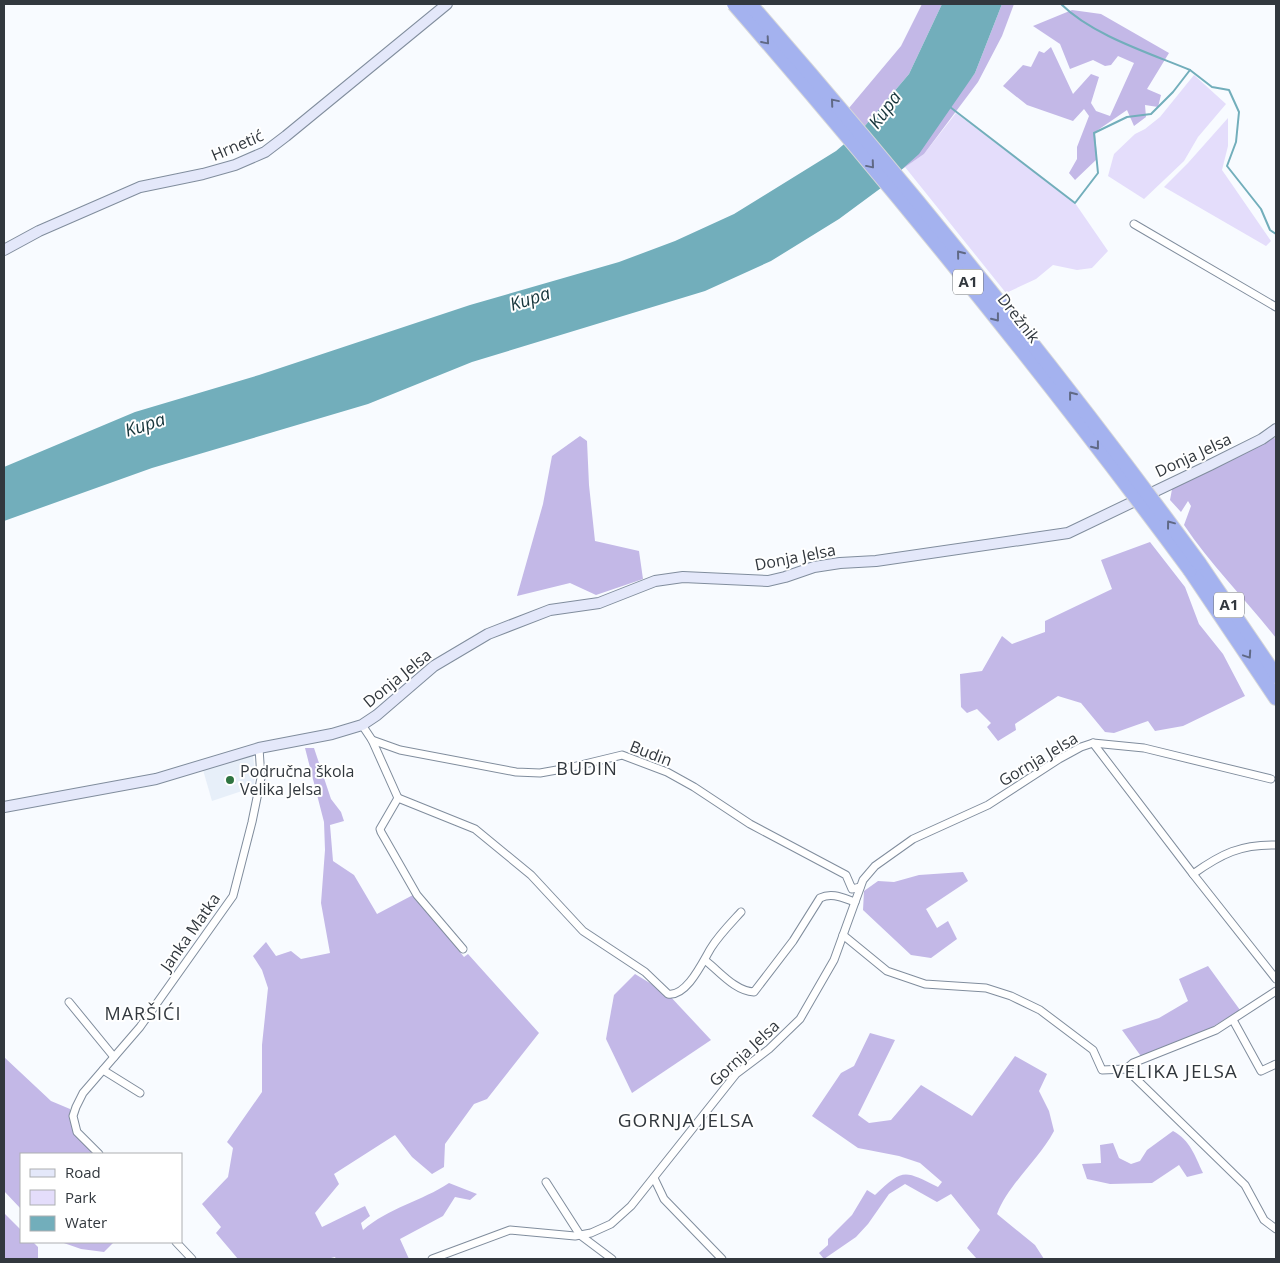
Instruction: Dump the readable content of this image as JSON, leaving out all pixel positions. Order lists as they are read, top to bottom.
{
  "streets": {
    "highway": ["A1", "Drežnik"],
    "main road": ["Hrnetić", "Donja Jelsa"],
    "street": ["Budin", "Gornja Jelsa", "Janka Matka"]
  },
  "crossings": [
    ["A1", "Drežnik"],
    ["Donja Jelsa", "Budin"],
    ["Donja Jelsa", "Janka Matka"],
    ["Budin", "Gornja Jelsa"]
  ],
  "districts": [
    "BUDIN",
    "MARŠIĆI",
    "VELIKA JELSA",
    "GORNJA JELSA"
  ],
  "water": ["Kupa"],
  "places": ["Područna škola Velika Jelsa"],
  "legend": ["Road", "Park", "Water"]
}
